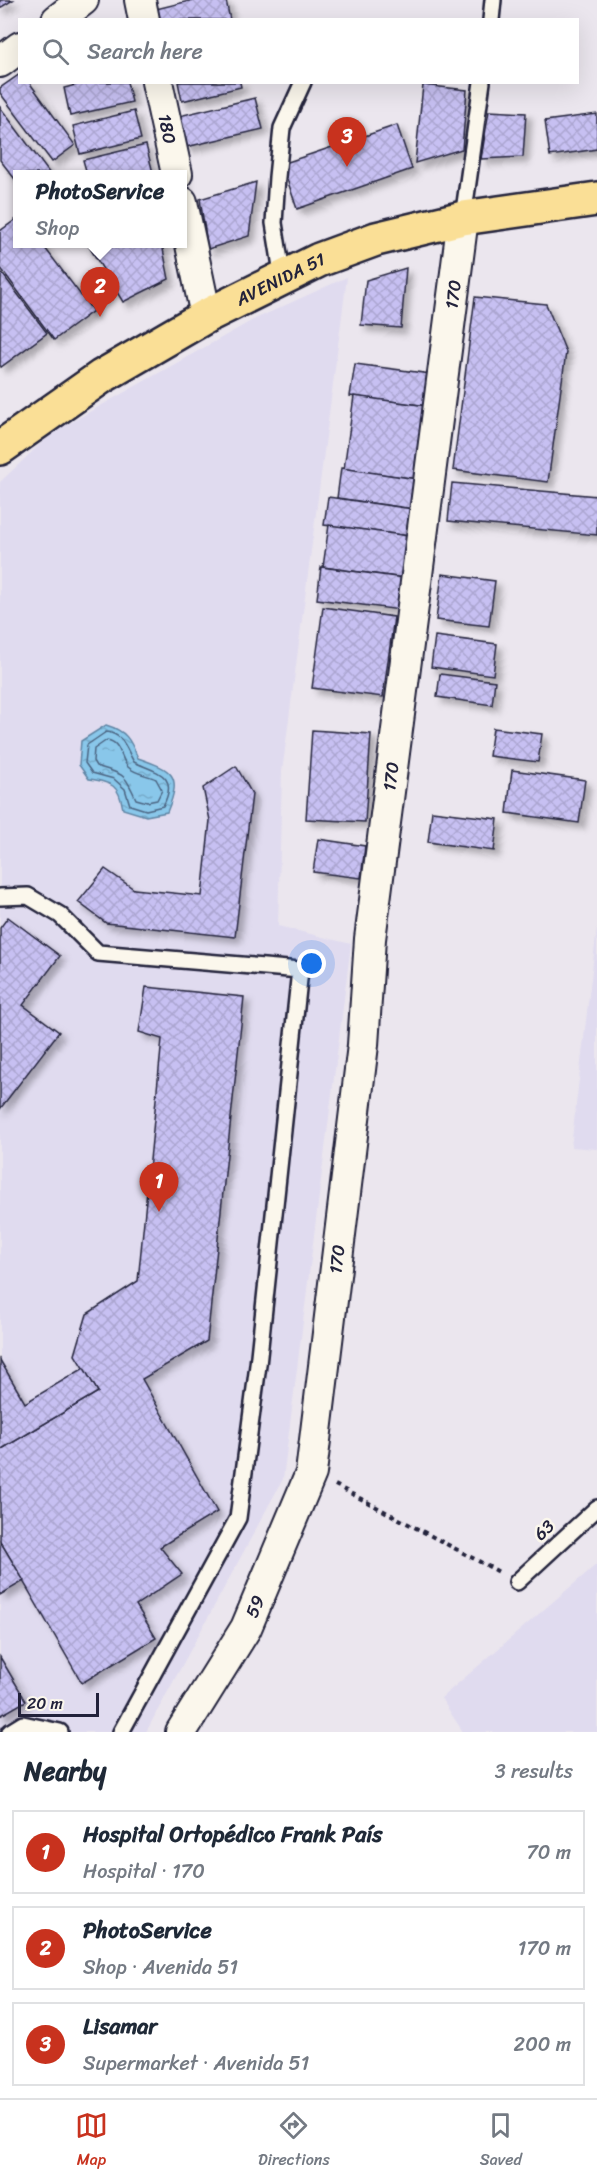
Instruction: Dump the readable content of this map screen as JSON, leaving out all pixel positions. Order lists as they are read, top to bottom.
{
  "streets": {
    "main road": ["AVENIDA 51"],
    "street": ["180", "170", "59"],
    "lane": ["63"]
  },
  "crossings": [
    ["AVENIDA 51", "170"],
    ["170", "59"]
  ],
  "scale_bar": "20 m",
  "page": {
    "search": "Search here",
    "pins": ["3", "2", "1"],
    "popup": ["PhotoService", "Shop"],
    "scale": "20 m",
    "heading": ["Nearby", "3 results"],
    "list": [
      {
        "mark": "1",
        "name": "Hospital Ortopédico Frank País",
        "note": "Hospital · 170",
        "value": "70 m"
      },
      {
        "mark": "2",
        "name": "PhotoService",
        "note": "Shop · Avenida 51",
        "value": "170 m"
      },
      {
        "mark": "3",
        "name": "Lisamar",
        "note": "Supermarket · Avenida 51",
        "value": "200 m"
      }
    ],
    "nav": ["Map", "Directions", "Saved"]
  }
}
